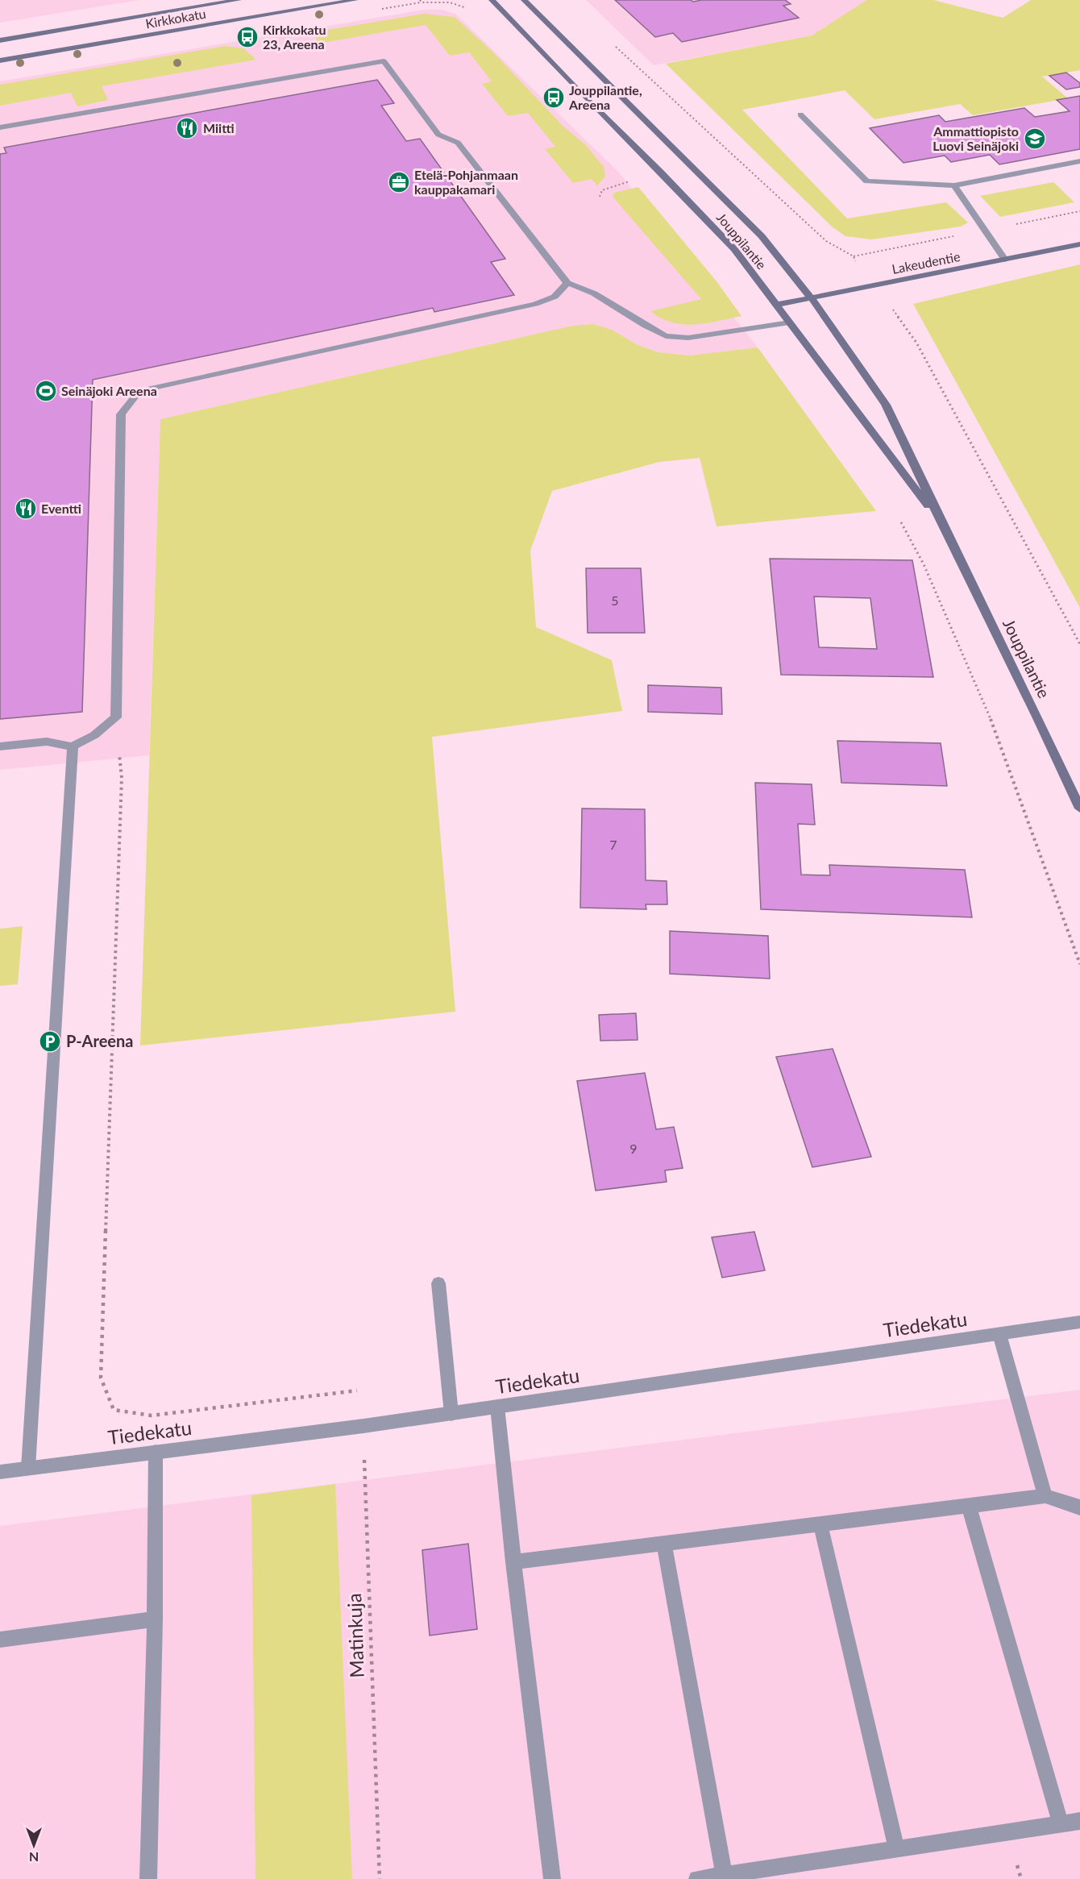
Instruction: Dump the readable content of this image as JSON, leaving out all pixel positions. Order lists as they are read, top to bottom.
{
  "streets": {
    "main road": ["Kirkkokatu", "Jouppilantie", "Lakeudentie"],
    "street": ["Tiedekatu"],
    "path": ["Matinkuja"]
  },
  "crossings": [
    ["Jouppilantie", "Lakeudentie"],
    ["Tiedekatu", "Matinkuja"]
  ],
  "places": {
    "bus stop": ["Kirkkokatu 23, Areena", "Jouppilantie, Areena"],
    "restaurant": ["Miitti", "Eventti"],
    "school or university": ["Ammattiopisto Luovi Seinäjoki"],
    "office": ["Etelä-Pohjanmaan kauppakamari"],
    "sports": ["Seinäjoki Areena"],
    "parking": ["P-Areena"]
  },
  "house_numbers": ["5", "7", "9"],
  "north": "bottom"
}
